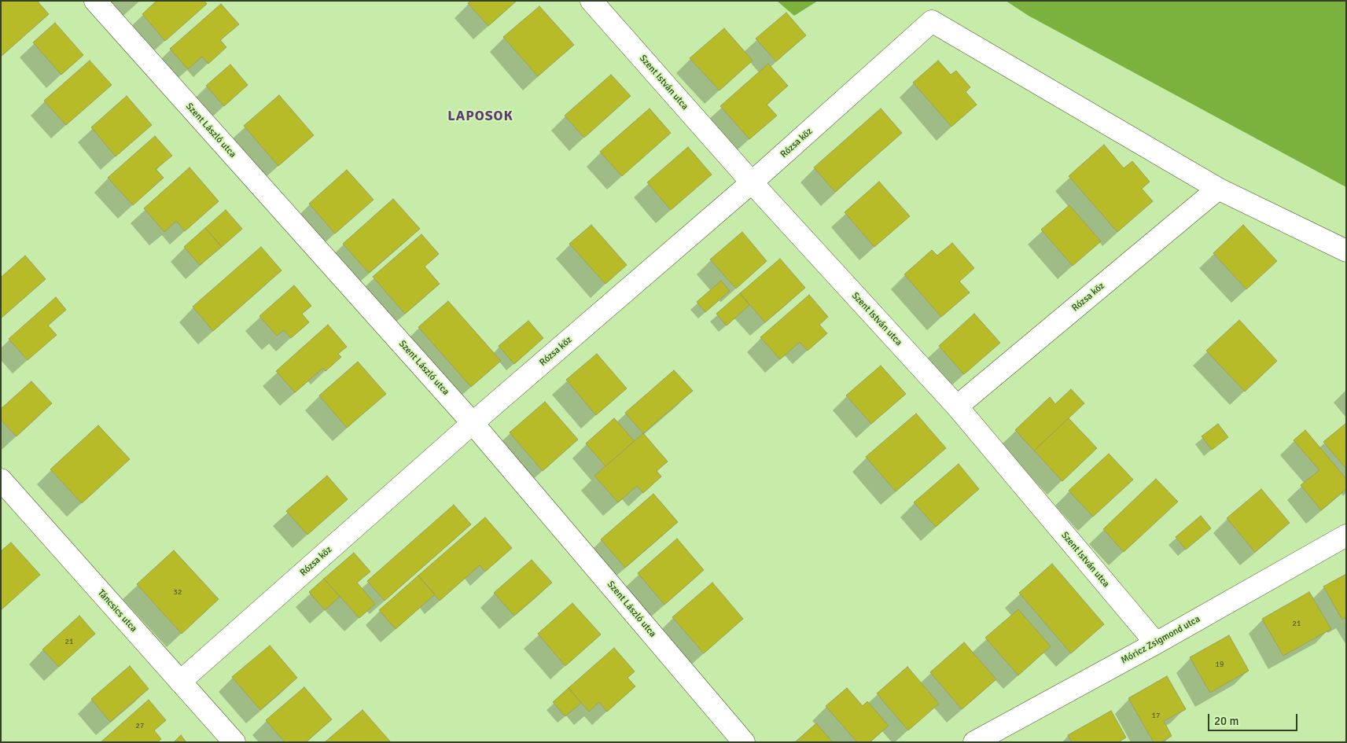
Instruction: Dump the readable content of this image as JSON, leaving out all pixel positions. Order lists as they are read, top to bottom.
{
  "streets": {
    "street": [
      "Szent István utca",
      "Szent László utca",
      "Rózsa köz",
      "Táncsics utca",
      "Móricz Zsigmond utca"
    ]
  },
  "crossings": [
    ["Szent István utca", "Rózsa köz"],
    ["Szent István utca", "Móricz Zsigmond utca"],
    ["Szent László utca", "Rózsa köz"],
    ["Rózsa köz", "Táncsics utca"]
  ],
  "districts": ["LAPOSOK"],
  "house_numbers": [
    "32",
    "21",
    "21",
    "19",
    "17",
    "27"
  ],
  "scale_bar": "20 m"
}
